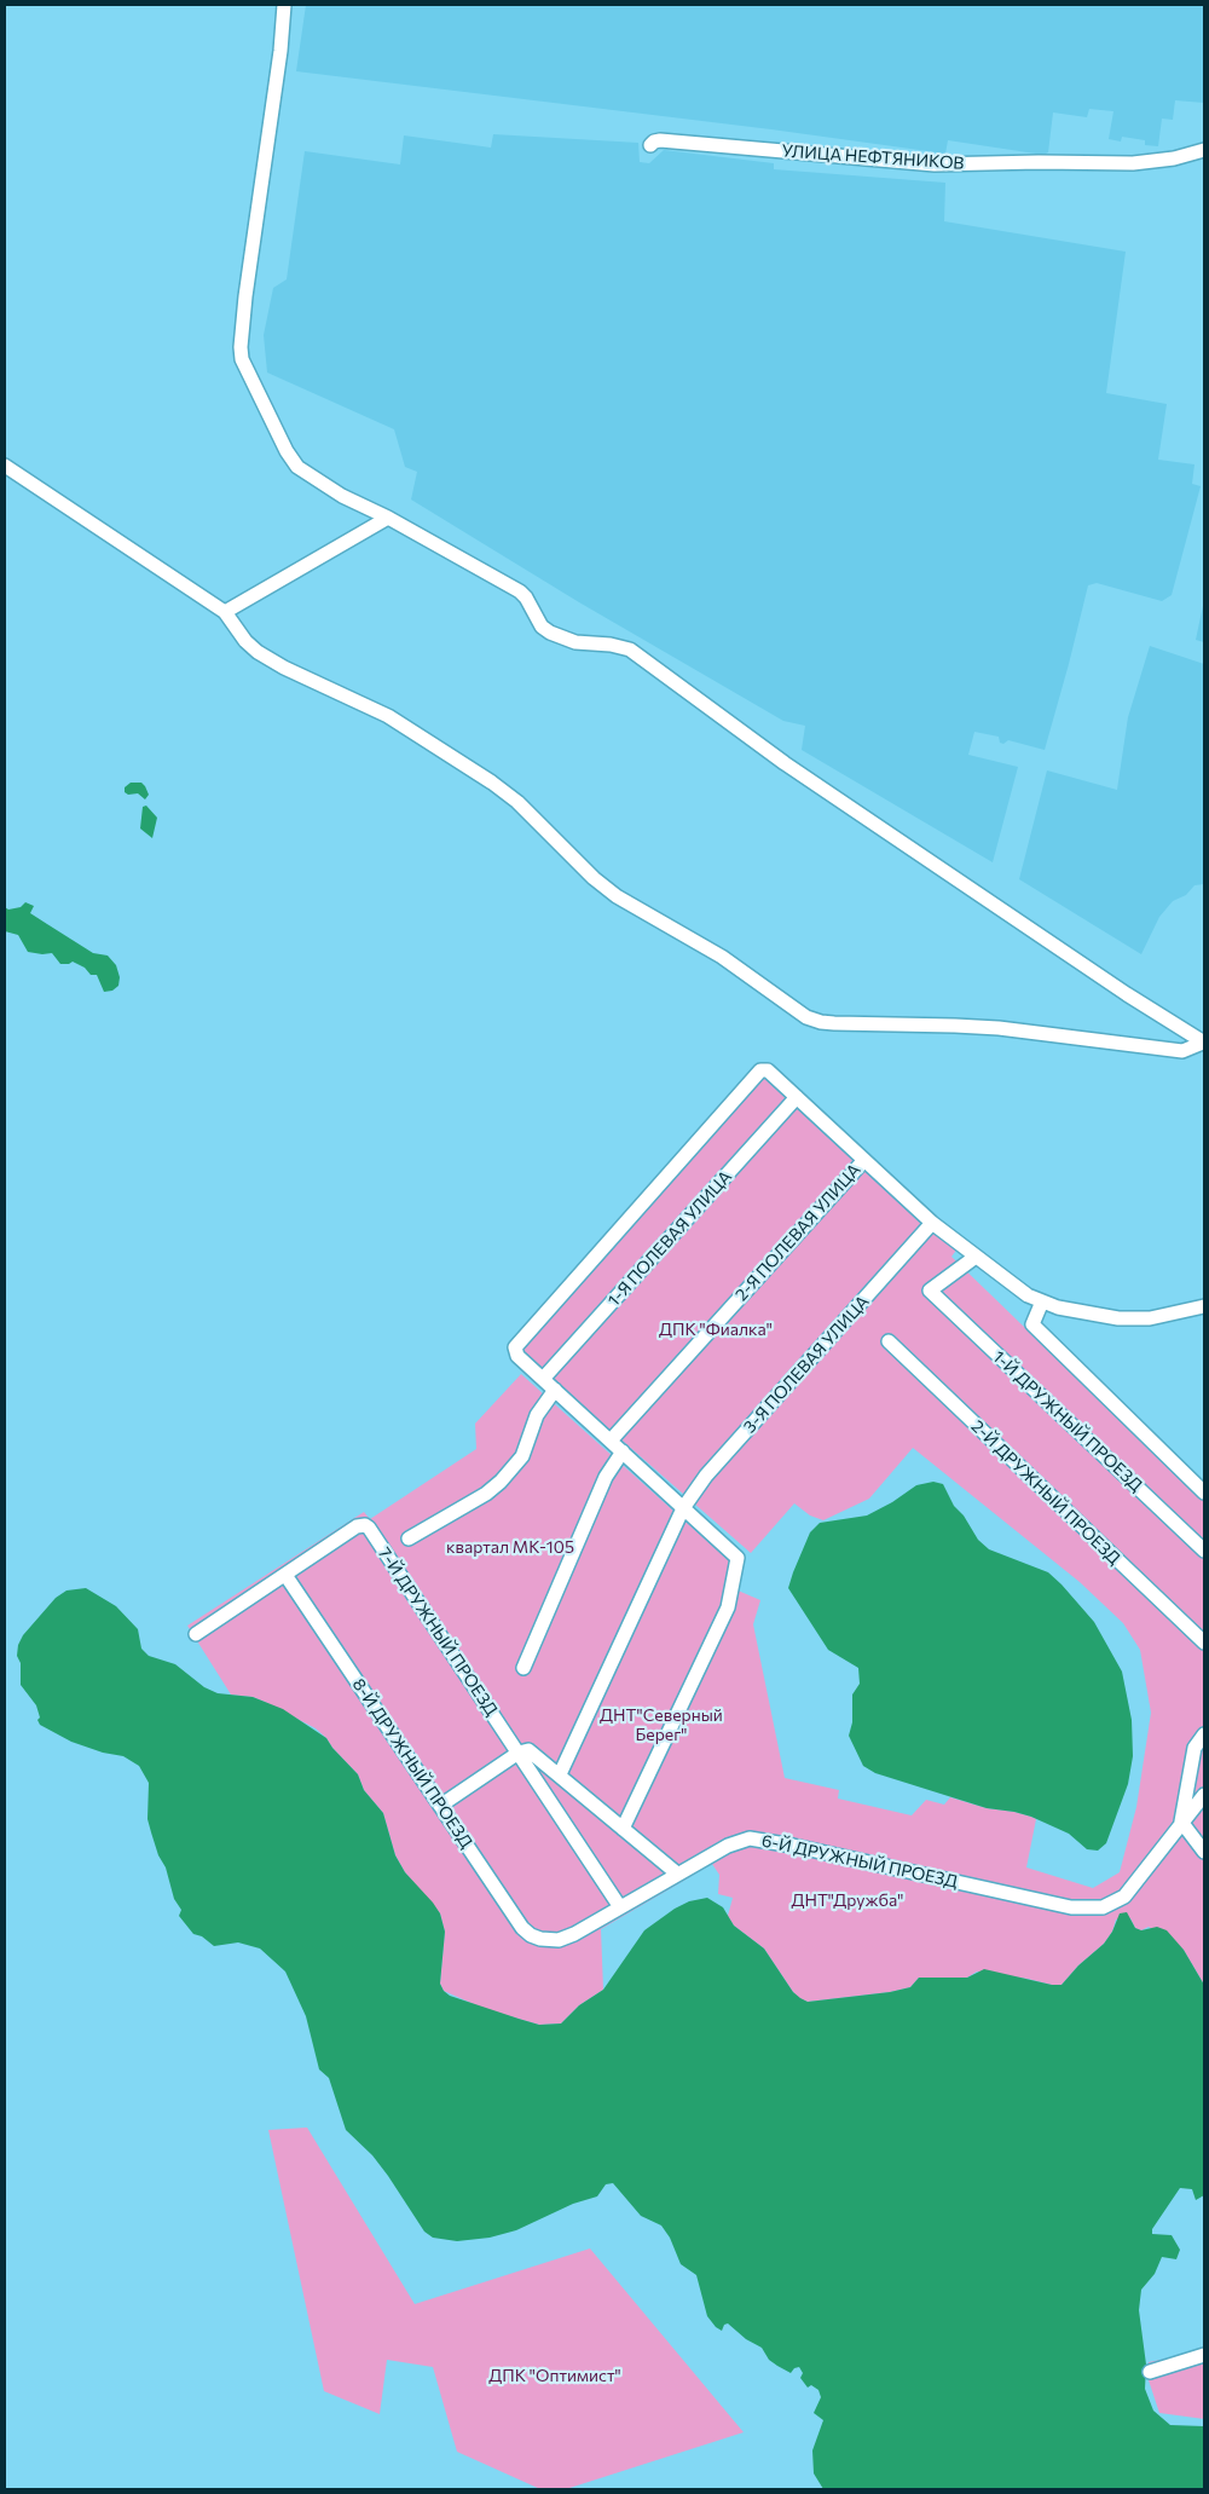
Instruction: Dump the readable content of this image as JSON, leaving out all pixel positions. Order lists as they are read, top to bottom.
{
  "streets": {
    "street": [
      "УЛИЦА НЕФТЯНИКОВ",
      "2-Я ПОЛЕВАЯ УЛИЦА",
      "1-Я ПОЛЕВАЯ УЛИЦА",
      "3-Я ПОЛЕВАЯ УЛИЦА",
      "1-Й ДРУЖНЫЙ ПРОЕЗД",
      "2-Й ДРУЖНЫЙ ПРОЕЗД",
      "7-Й ДРУЖНЫЙ ПРОЕЗД",
      "8-Й ДРУЖНЫЙ ПРОЕЗД",
      "6-Й ДРУЖНЫЙ ПРОЕЗД"
    ]
  },
  "crossings": [
    ["7-Й ДРУЖНЫЙ ПРОЕЗД", "8-Й ДРУЖНЫЙ ПРОЕЗД"],
    ["7-Й ДРУЖНЫЙ ПРОЕЗД", "6-Й ДРУЖНЫЙ ПРОЕЗД"],
    ["8-Й ДРУЖНЫЙ ПРОЕЗД", "6-Й ДРУЖНЫЙ ПРОЕЗД"]
  ],
  "parks": [
    "ДПК \"Фиалка\"",
    "квартал МК-105",
    "ДНТ\"Северный Берег\"",
    "ДНТ\"Дружба\"",
    "ДПК \"Оптимист\""
  ]
}
